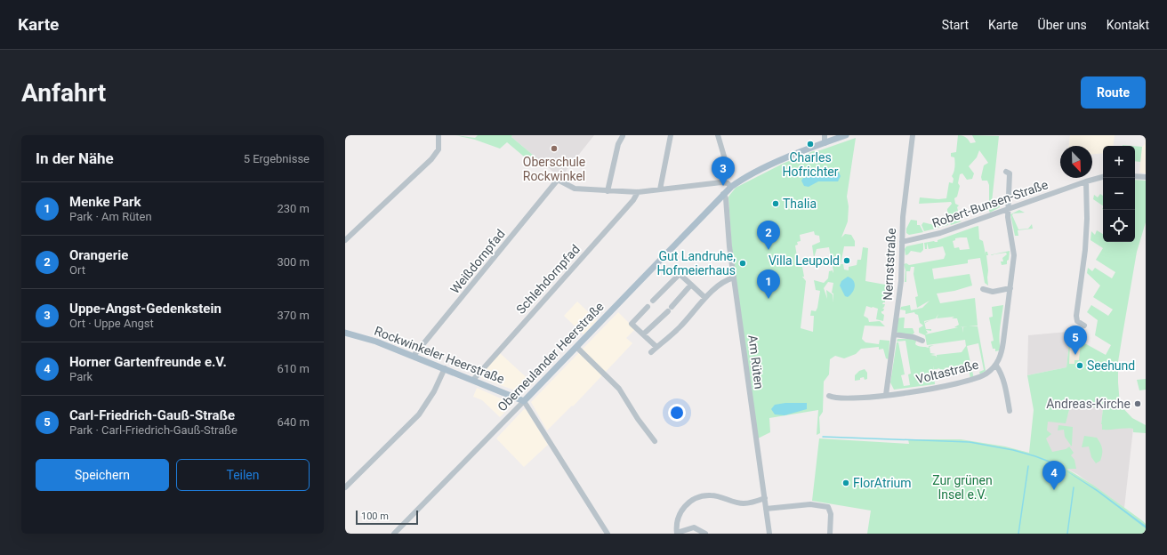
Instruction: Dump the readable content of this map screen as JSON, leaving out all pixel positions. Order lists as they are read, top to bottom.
{
  "streets": {
    "main road": ["Rockwinkeler Heerstraße", "Oberneulander Heerstraße"],
    "street": [
      "Robert-Bunsen-Straße",
      "Weißdornpfad",
      "Nernststraße",
      "Schlehdornpfad",
      "Am Rüten",
      "Voltastraße"
    ]
  },
  "crossings": [
    ["Robert-Bunsen-Straße", "Nernststraße"],
    ["Robert-Bunsen-Straße", "Voltastraße"],
    ["Weißdornpfad", "Rockwinkeler Heerstraße"],
    ["Nernststraße", "Voltastraße"],
    ["Schlehdornpfad", "Rockwinkeler Heerstraße"],
    ["Rockwinkeler Heerstraße", "Oberneulander Heerstraße"],
    ["Oberneulander Heerstraße", "Am Rüten"]
  ],
  "parks": ["Zur grünen Insel e.V."],
  "places": [
    "Charles Hofrichter",
    "Oberschule Rockwinkel",
    "Thalia",
    "Villa Leupold",
    "Gut Landruhe, Hofmeierhaus",
    "Seehund",
    "Andreas-Kirche",
    "FlorAtrium"
  ],
  "scale_bar": "100 m",
  "north": "bottom right",
  "page": {
    "header": "Karte",
    "nav": [
      "Start",
      "Karte",
      "Über uns",
      "Kontakt"
    ],
    "buttons": [
      "Route",
      ["Speichern", "Teilen"]
    ],
    "title": "Anfahrt",
    "heading": ["In der Nähe", "5 Ergebnisse"],
    "map_buttons": ["+", "−"],
    "pins": [
      "3",
      "2",
      "1",
      "5",
      "4"
    ],
    "list": [
      {
        "mark": "1",
        "name": "Menke Park",
        "note": "Park · Am Rüten",
        "value": "230 m"
      },
      {
        "mark": "2",
        "name": "Orangerie",
        "note": "Ort",
        "value": "300 m"
      },
      {
        "mark": "3",
        "name": "Uppe-Angst-Gedenkstein",
        "note": "Ort · Uppe Angst",
        "value": "370 m"
      },
      {
        "mark": "4",
        "name": "Horner Gartenfreunde e.V.",
        "note": "Park",
        "value": "610 m"
      },
      {
        "mark": "5",
        "name": "Carl-Friedrich-Gauß-Straße",
        "note": "Park · Carl-Friedrich-Gauß-Straße",
        "value": "640 m"
      }
    ],
    "scale": "100 m"
  }
}
